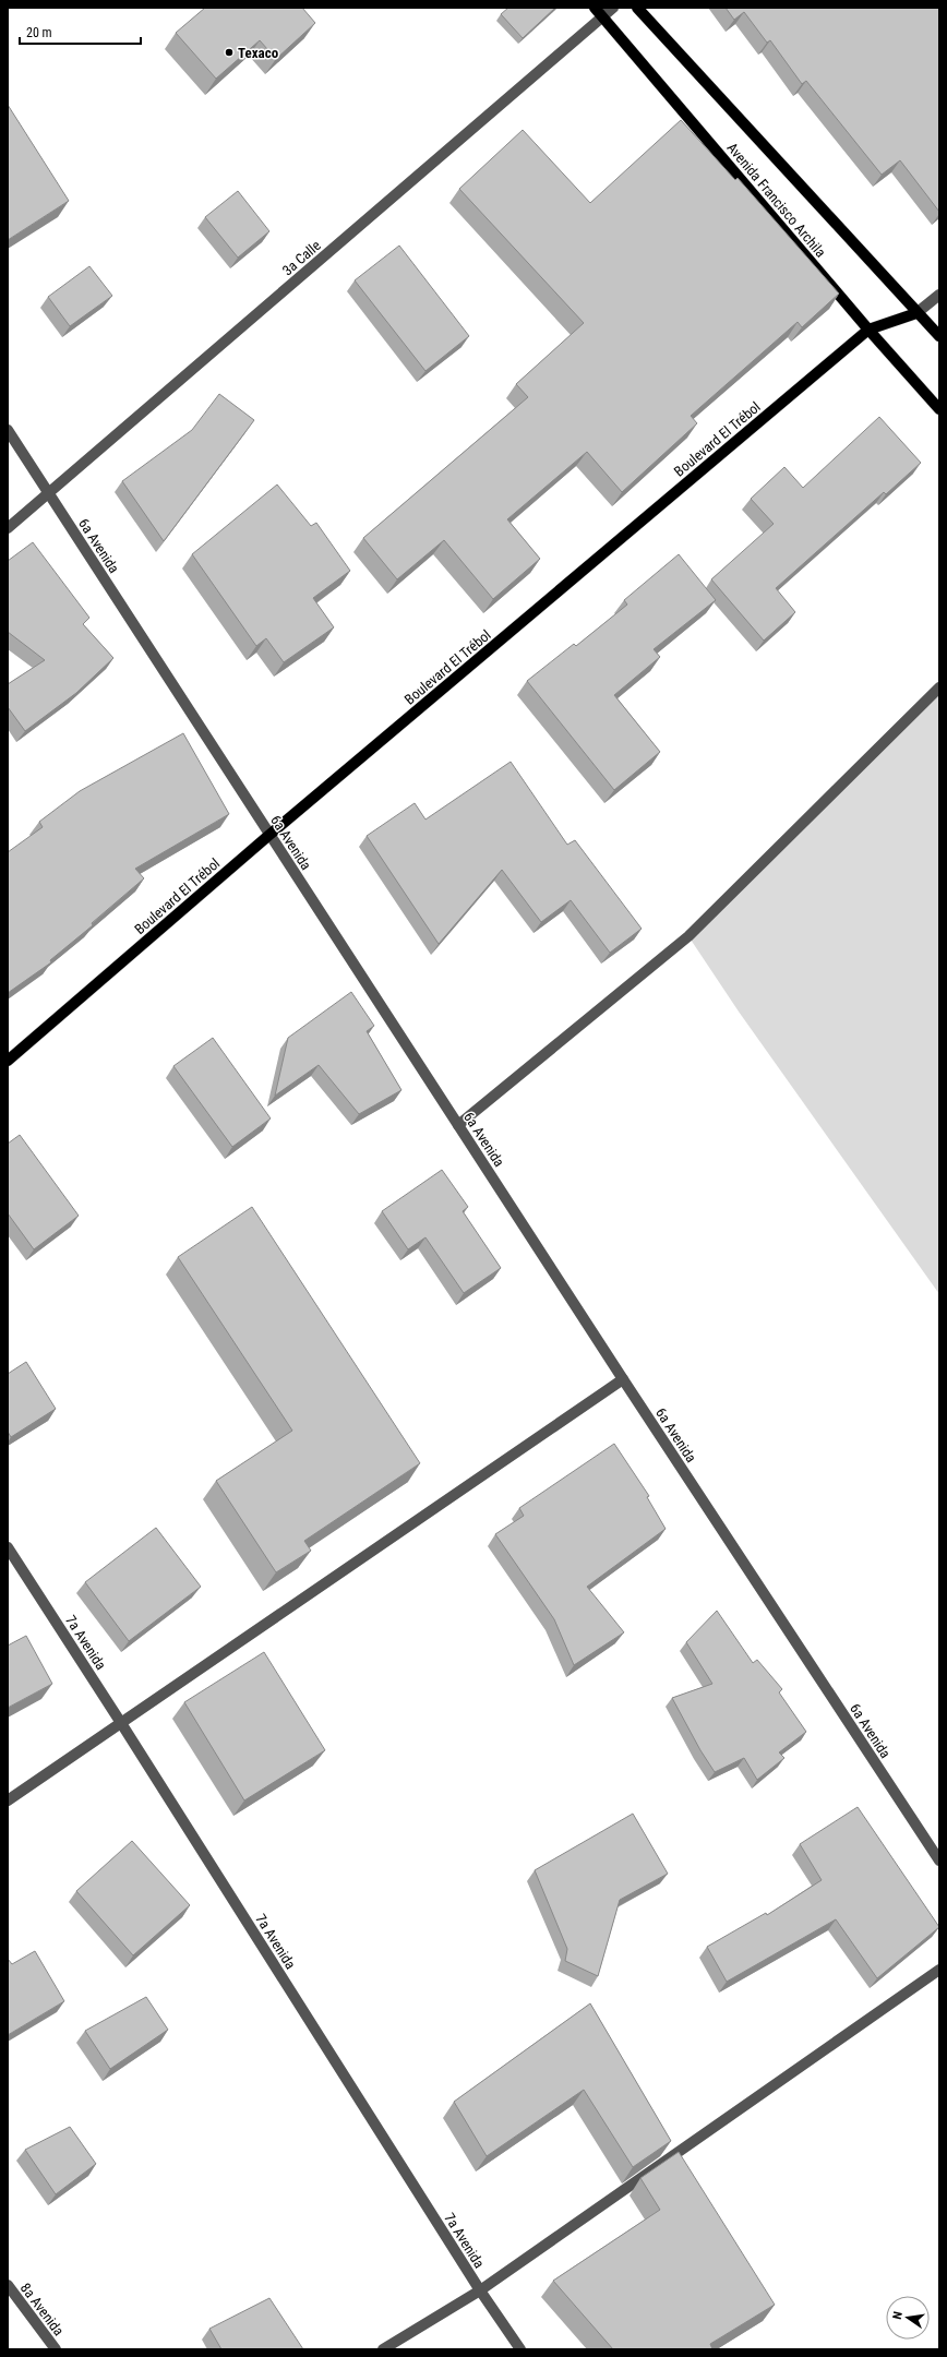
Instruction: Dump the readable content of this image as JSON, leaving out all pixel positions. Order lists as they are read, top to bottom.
{
  "streets": {
    "main road": ["Avenida Francisco Archila", "Boulevard El Trébol"],
    "street": [
      "3a Calle",
      "6a Avenida",
      "7a Avenida",
      "8a Avenida"
    ]
  },
  "crossings": [
    ["Avenida Francisco Archila", "3a Calle"],
    ["Avenida Francisco Archila", "Boulevard El Trébol"],
    ["3a Calle", "6a Avenida"],
    ["Boulevard El Trébol", "6a Avenida"]
  ],
  "places": ["Texaco"],
  "scale_bar": "20 m",
  "north": "left"
}
